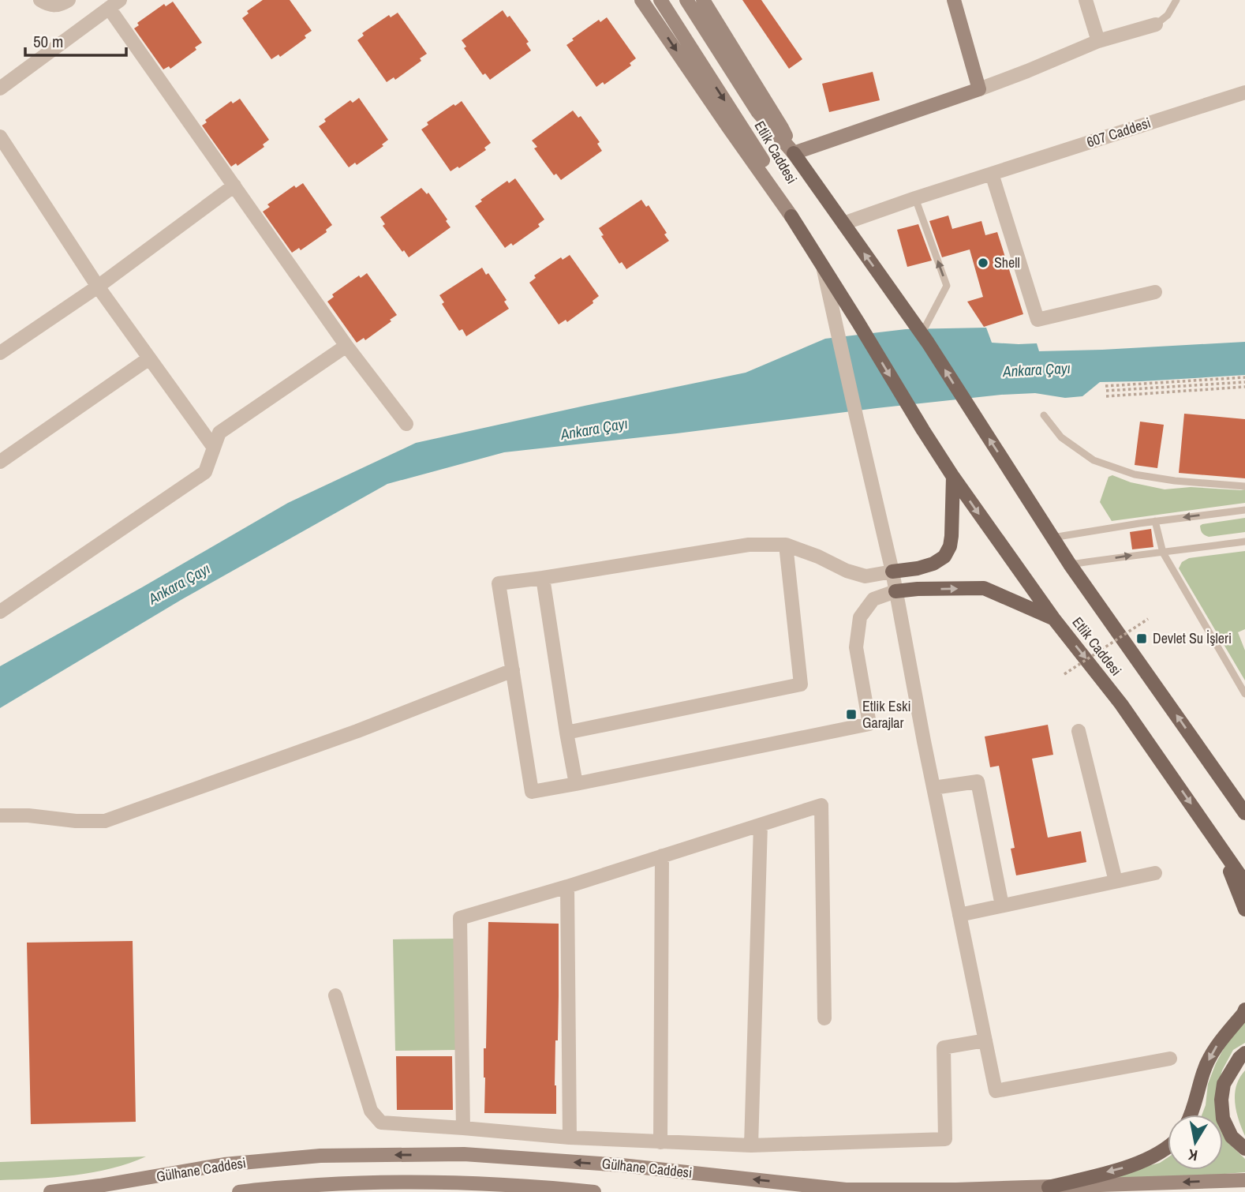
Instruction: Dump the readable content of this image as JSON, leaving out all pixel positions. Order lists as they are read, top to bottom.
{
  "streets": {
    "main road": ["Etlik Caddesi", "Gülhane Caddesi"],
    "street": ["607 Caddesi"]
  },
  "crossings": [
    ["607 Caddesi", "Etlik Caddesi"]
  ],
  "water": ["Ankara Çayı"],
  "places": {
    "other": ["Shell"],
    "transit": ["Devlet Su İşleri", "Etlik Eski Garajlar"]
  },
  "scale_bar": "50 m",
  "north": "bottom"
}
